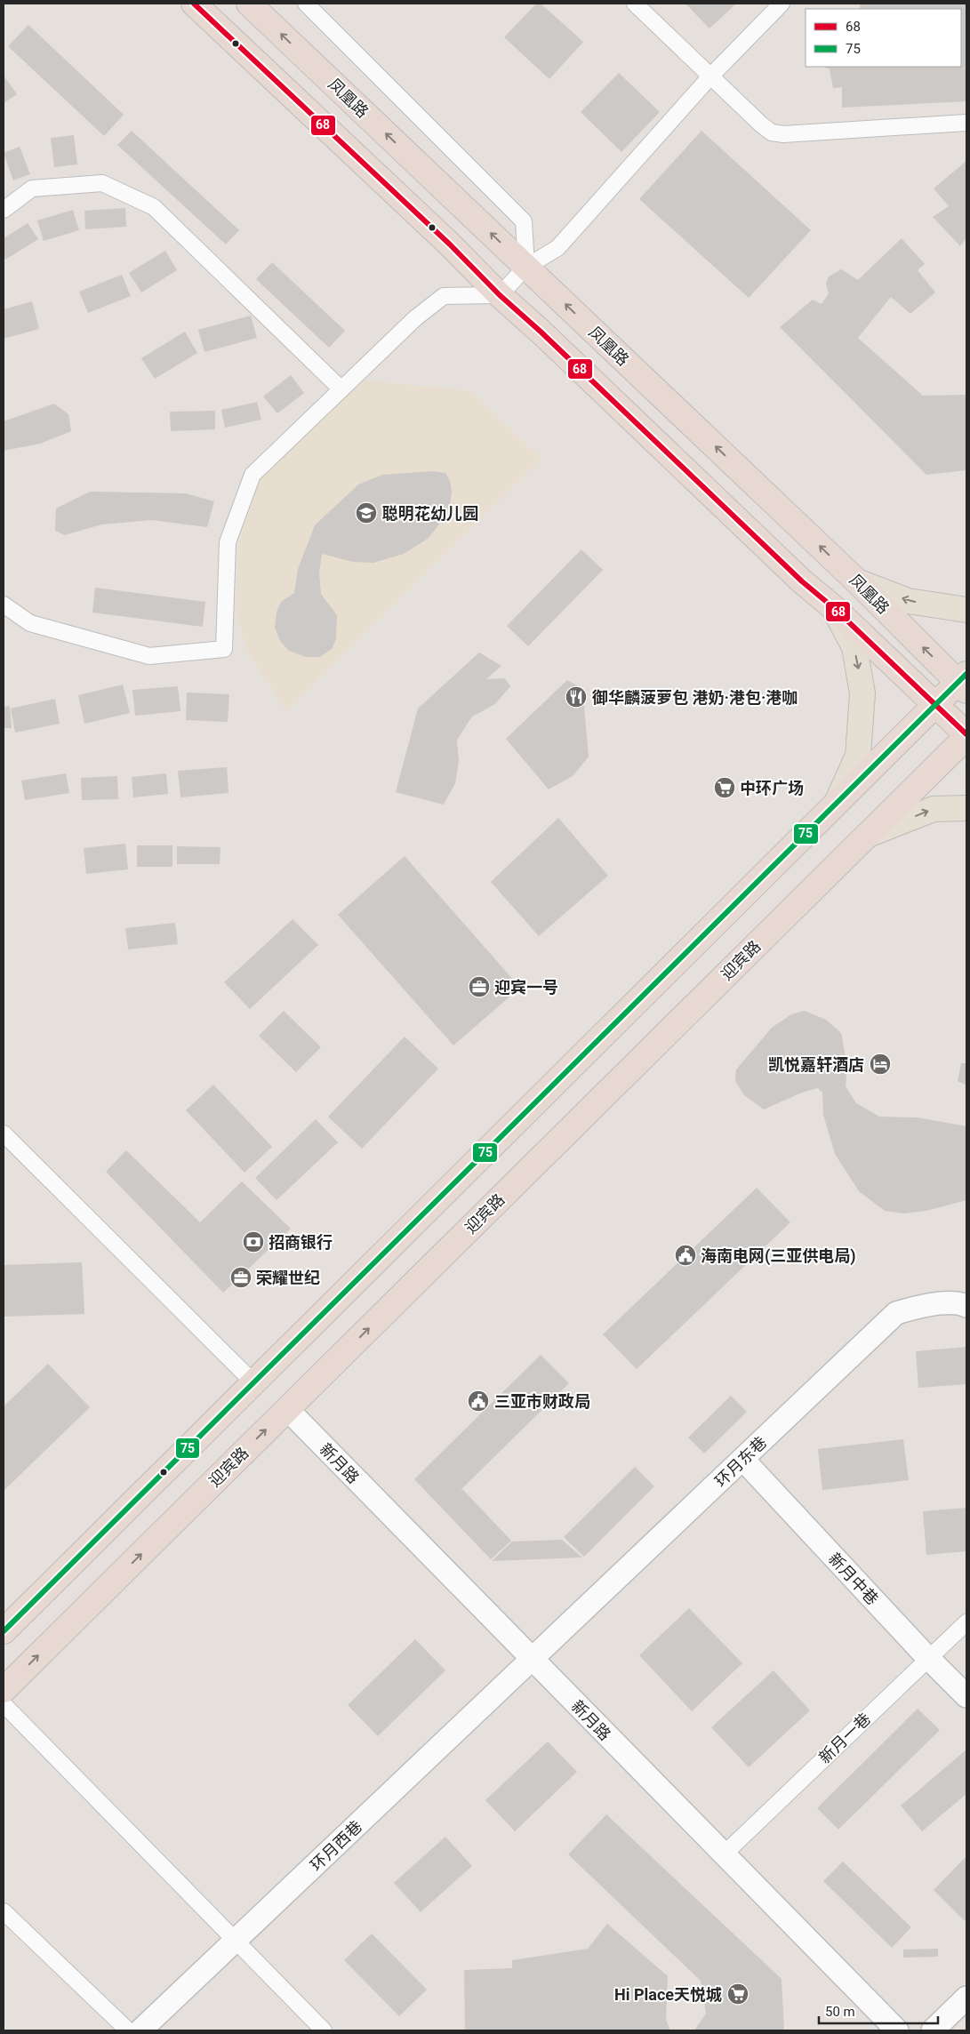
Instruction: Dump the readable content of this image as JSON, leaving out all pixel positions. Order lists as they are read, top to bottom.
{
  "streets": {
    "highway": ["凤凰路", "迎宾路"],
    "street": [
      "环月东巷",
      "新月路",
      "新月中巷",
      "新月一巷",
      "环月西巷"
    ]
  },
  "crossings": [
    ["迎宾路", "新月路"],
    ["环月东巷", "新月路"],
    ["环月东巷", "新月中巷"],
    ["环月东巷", "环月西巷"],
    ["新月路", "新月一巷"],
    ["新月路", "环月西巷"],
    ["新月中巷", "新月一巷"]
  ],
  "places": {
    "school or university": ["聪明花幼儿园"],
    "restaurant": ["御华麟菠萝包 港奶·港包·港咖"],
    "supermarket": ["中环广场", "Hi Place天悦城"],
    "office": ["迎宾一号", "荣耀世纪"],
    "hotel": ["凯悦嘉轩酒店"],
    "bank": ["招商银行"],
    "public building": ["海南电网(三亚供电局)", "三亚市财政局"]
  },
  "lines": ["transit line 68", "transit line 75"],
  "legend": ["68", "75"],
  "scale_bar": "50 m"
}
